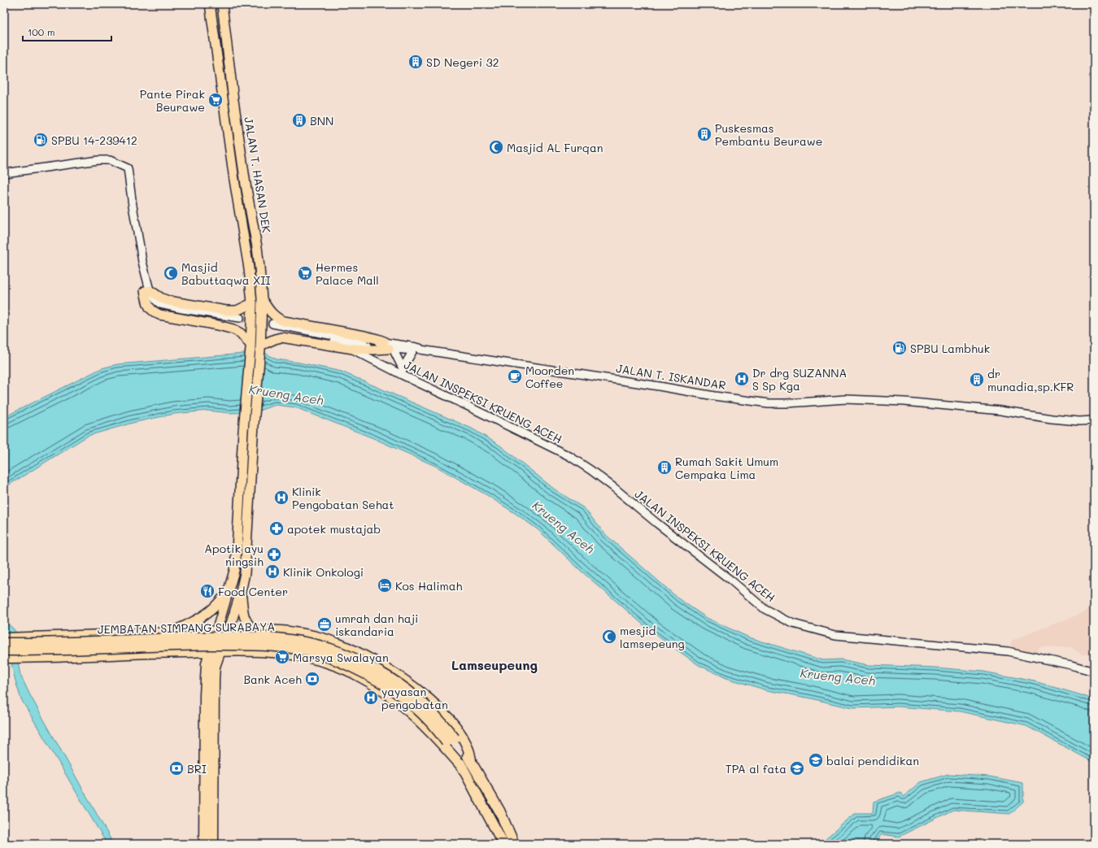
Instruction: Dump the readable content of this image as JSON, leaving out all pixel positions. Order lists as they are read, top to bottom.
{
  "streets": {
    "highway": ["JEMBATAN SIMPANG SURABAYA"],
    "main road": ["JALAN T. HASAN DEK"],
    "street": ["JALAN T. ISKANDAR", "JALAN INSPEKSI KRUENG ACEH"]
  },
  "districts": ["Lamseupeung"],
  "water": ["Krueng Aceh"],
  "places": {
    "building": [
      "SD Negeri 32",
      "BNN",
      "Puskesmas Pembantu Beurawe",
      "dr munadia,sp.KFR",
      "Rumah Sakit Umum Cempaka Lima"
    ],
    "supermarket": ["Pante Pirak Beurawe", "Hermes Palace Mall", "Marsya Swalayan"],
    "fuel station": ["SPBU 14-239412", "SPBU Lambhuk"],
    "mosque": ["Masjid AL Furqan", "Masjid Babuttaqwa XII", "mesjid lamsepeung"],
    "cafe": ["Moorden Coffee"],
    "hospital": [
      "Dr drg SUZANNA S Sp Kga",
      "Klinik Pengobatan Sehat",
      "Klinik Onkologi",
      "yayasan pengobatan"
    ],
    "pharmacy": ["apotek mustajab", "Apotik ayu ningsih"],
    "hotel": ["Kos Halimah"],
    "restaurant": ["Food Center"],
    "office": ["umrah dan haji iskandaria"],
    "bank": ["Bank Aceh", "BRI"],
    "school or university": ["balai pendidikan", "TPA al fata"]
  },
  "scale_bar": "100 m"
}
